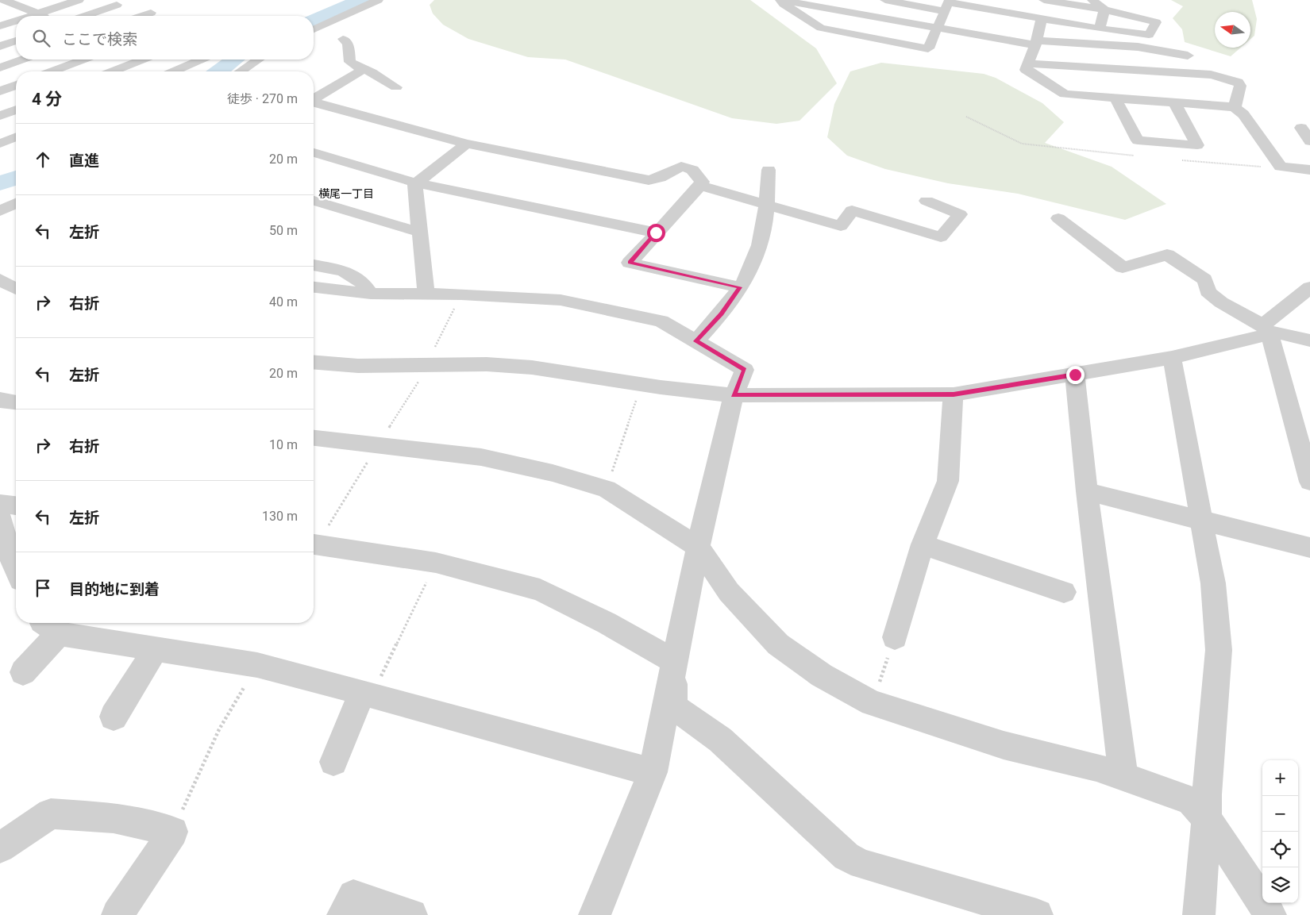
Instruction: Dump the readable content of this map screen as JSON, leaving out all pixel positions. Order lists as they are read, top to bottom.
{
  "districts": ["横尾一丁目"],
  "north": "left",
  "page": {
    "search": "ここで検索",
    "heading": ["4 分", "徒歩 · 270 m"],
    "list": [
      ["直進", "20 m"],
      ["左折", "50 m"],
      ["右折", "40 m"],
      ["左折", "20 m"],
      ["右折", "10 m"],
      ["左折", "130 m"],
      "目的地に到着"
    ],
    "map_buttons": ["+", "−"]
  }
}
